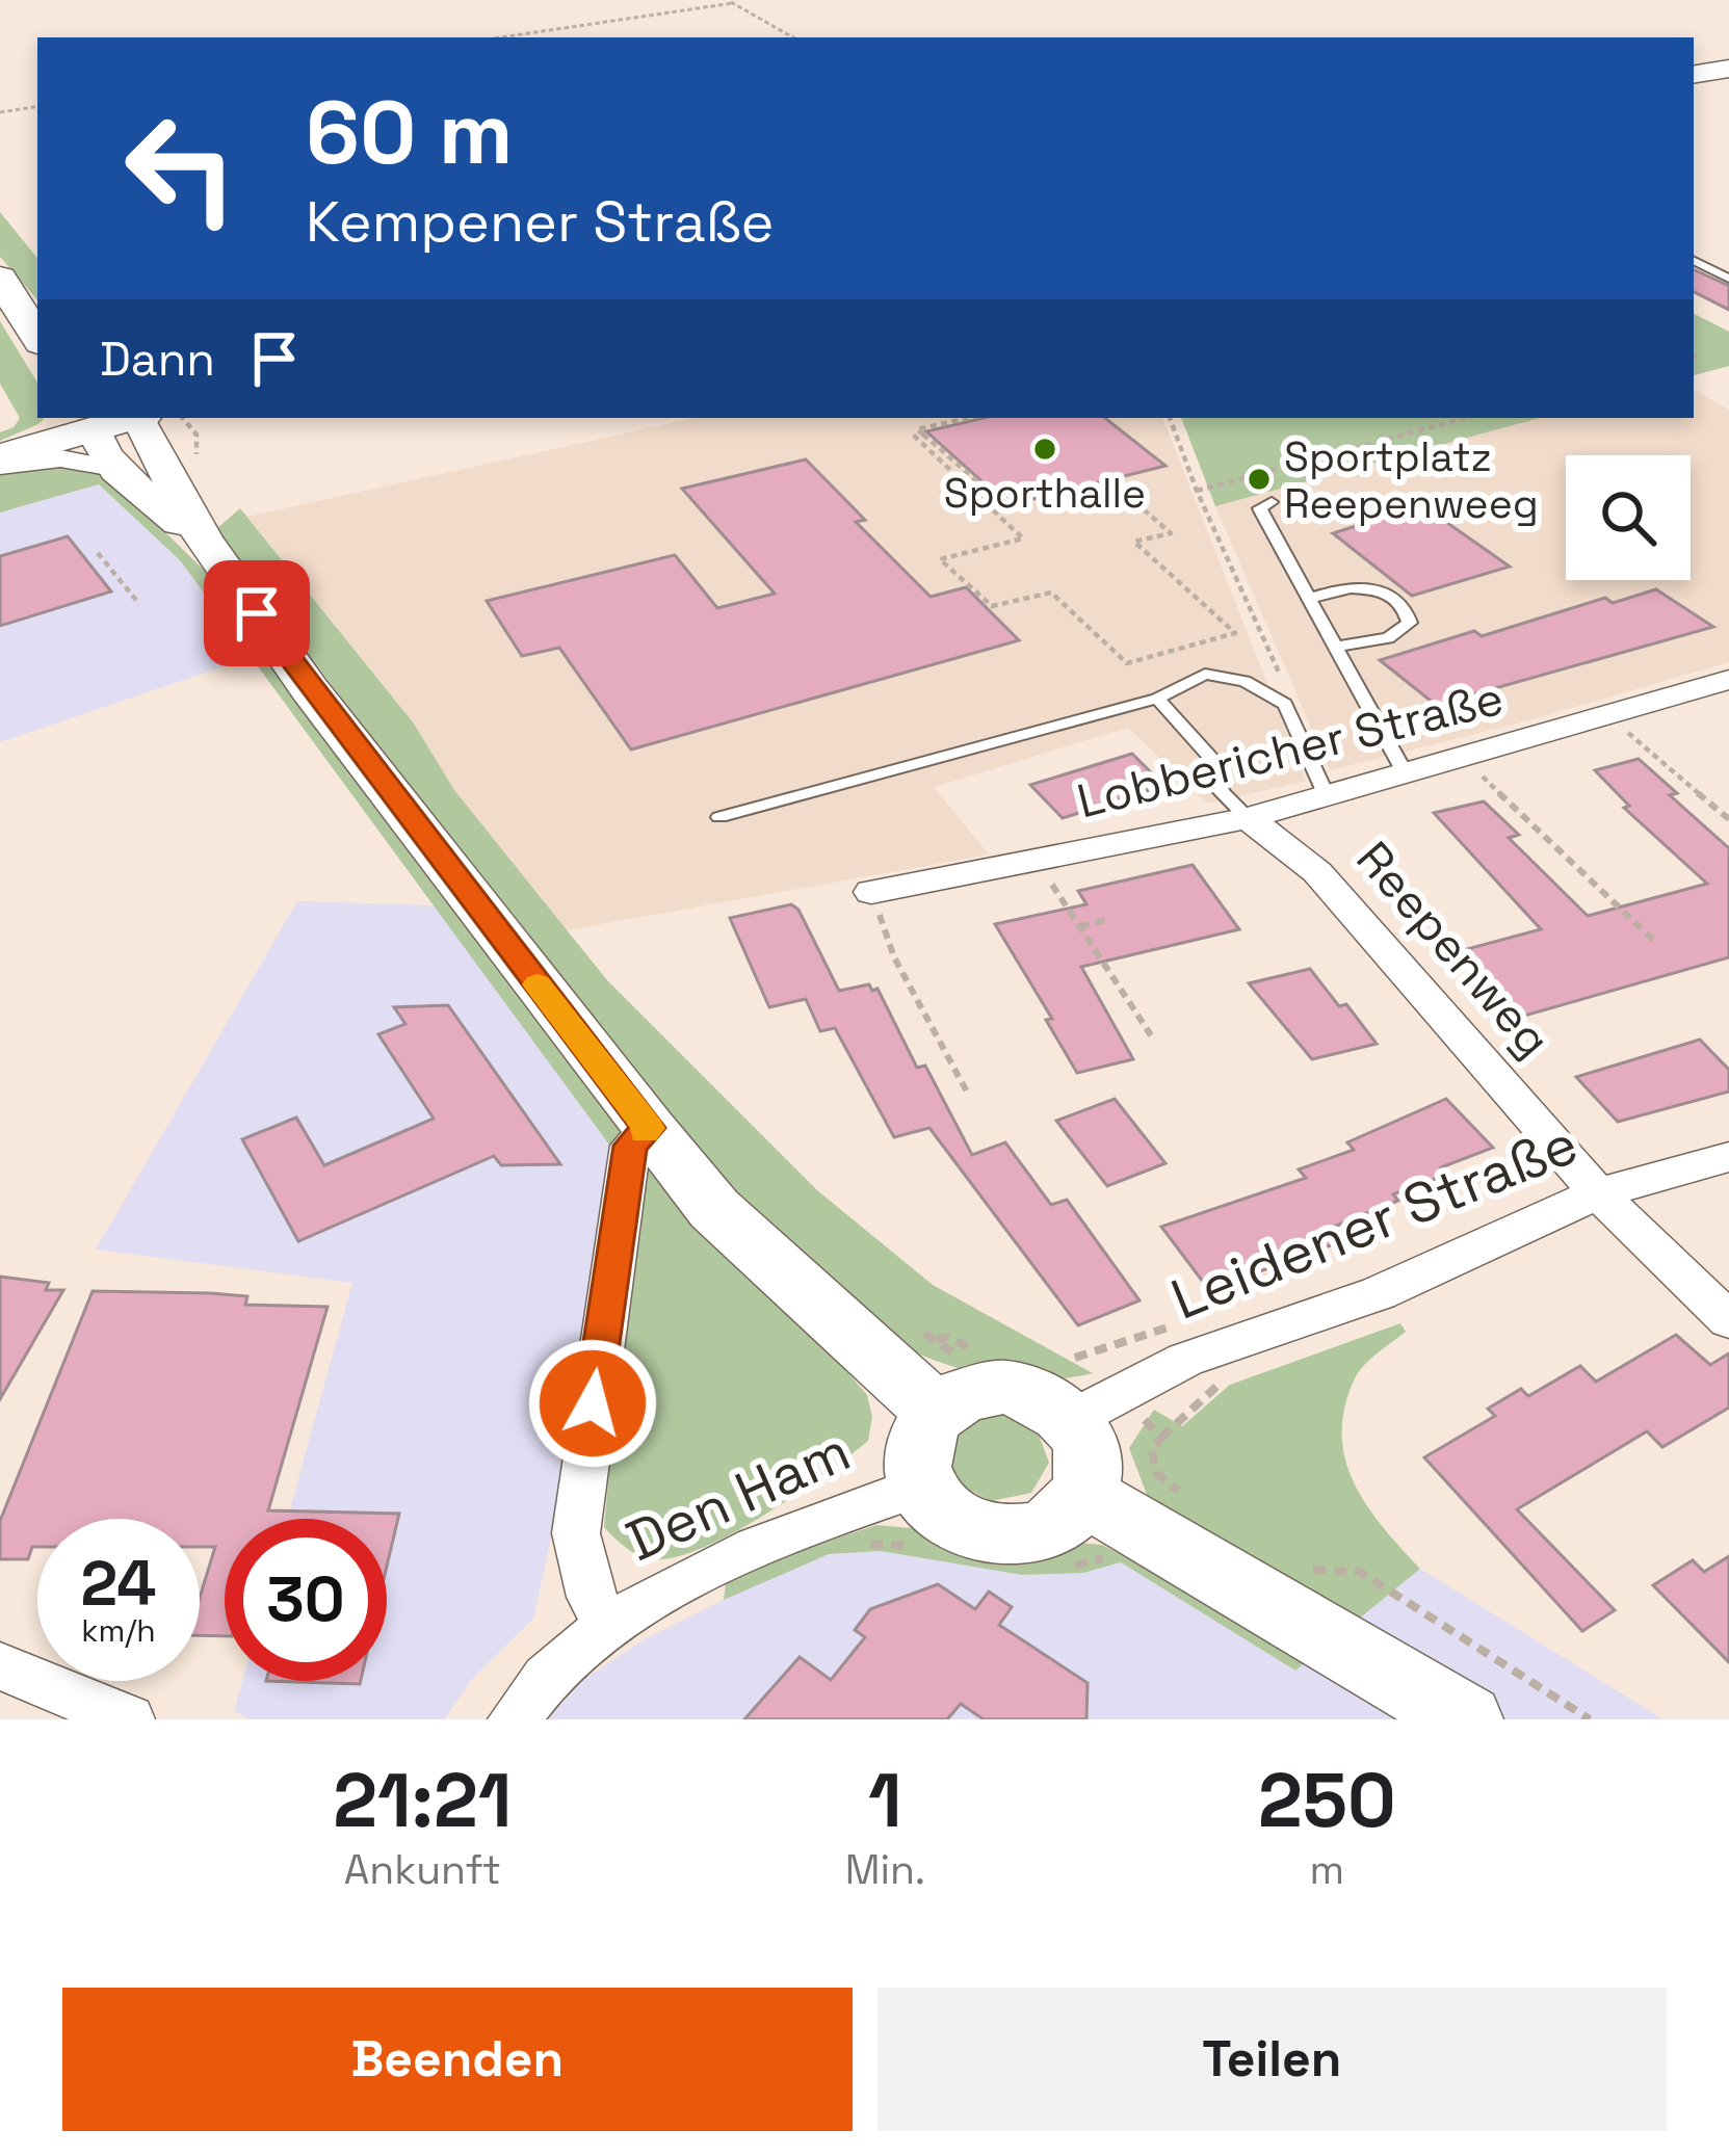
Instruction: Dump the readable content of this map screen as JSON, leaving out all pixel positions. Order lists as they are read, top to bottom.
{
  "streets": {
    "street": [
      "Lobbericher Straße",
      "Reepenweg",
      "Leidener Straße",
      "Den Ham"
    ]
  },
  "crossings": [
    ["Lobbericher Straße", "Reepenweg"],
    ["Reepenweg", "Leidener Straße"],
    ["Leidener Straße", "Den Ham"]
  ],
  "places": ["Sporthalle", "Sportplatz Reepenweeg"],
  "page": {
    "turn": ["60 m", "Kempener Straße"],
    "then": "Dann",
    "speed": "24 km/h",
    "limit": "30",
    "eta": [
      "21:21",
      "Ankunft",
      "1",
      "Min.",
      "250",
      "m"
    ],
    "buttons": ["Beenden", "Teilen"]
  }
}
